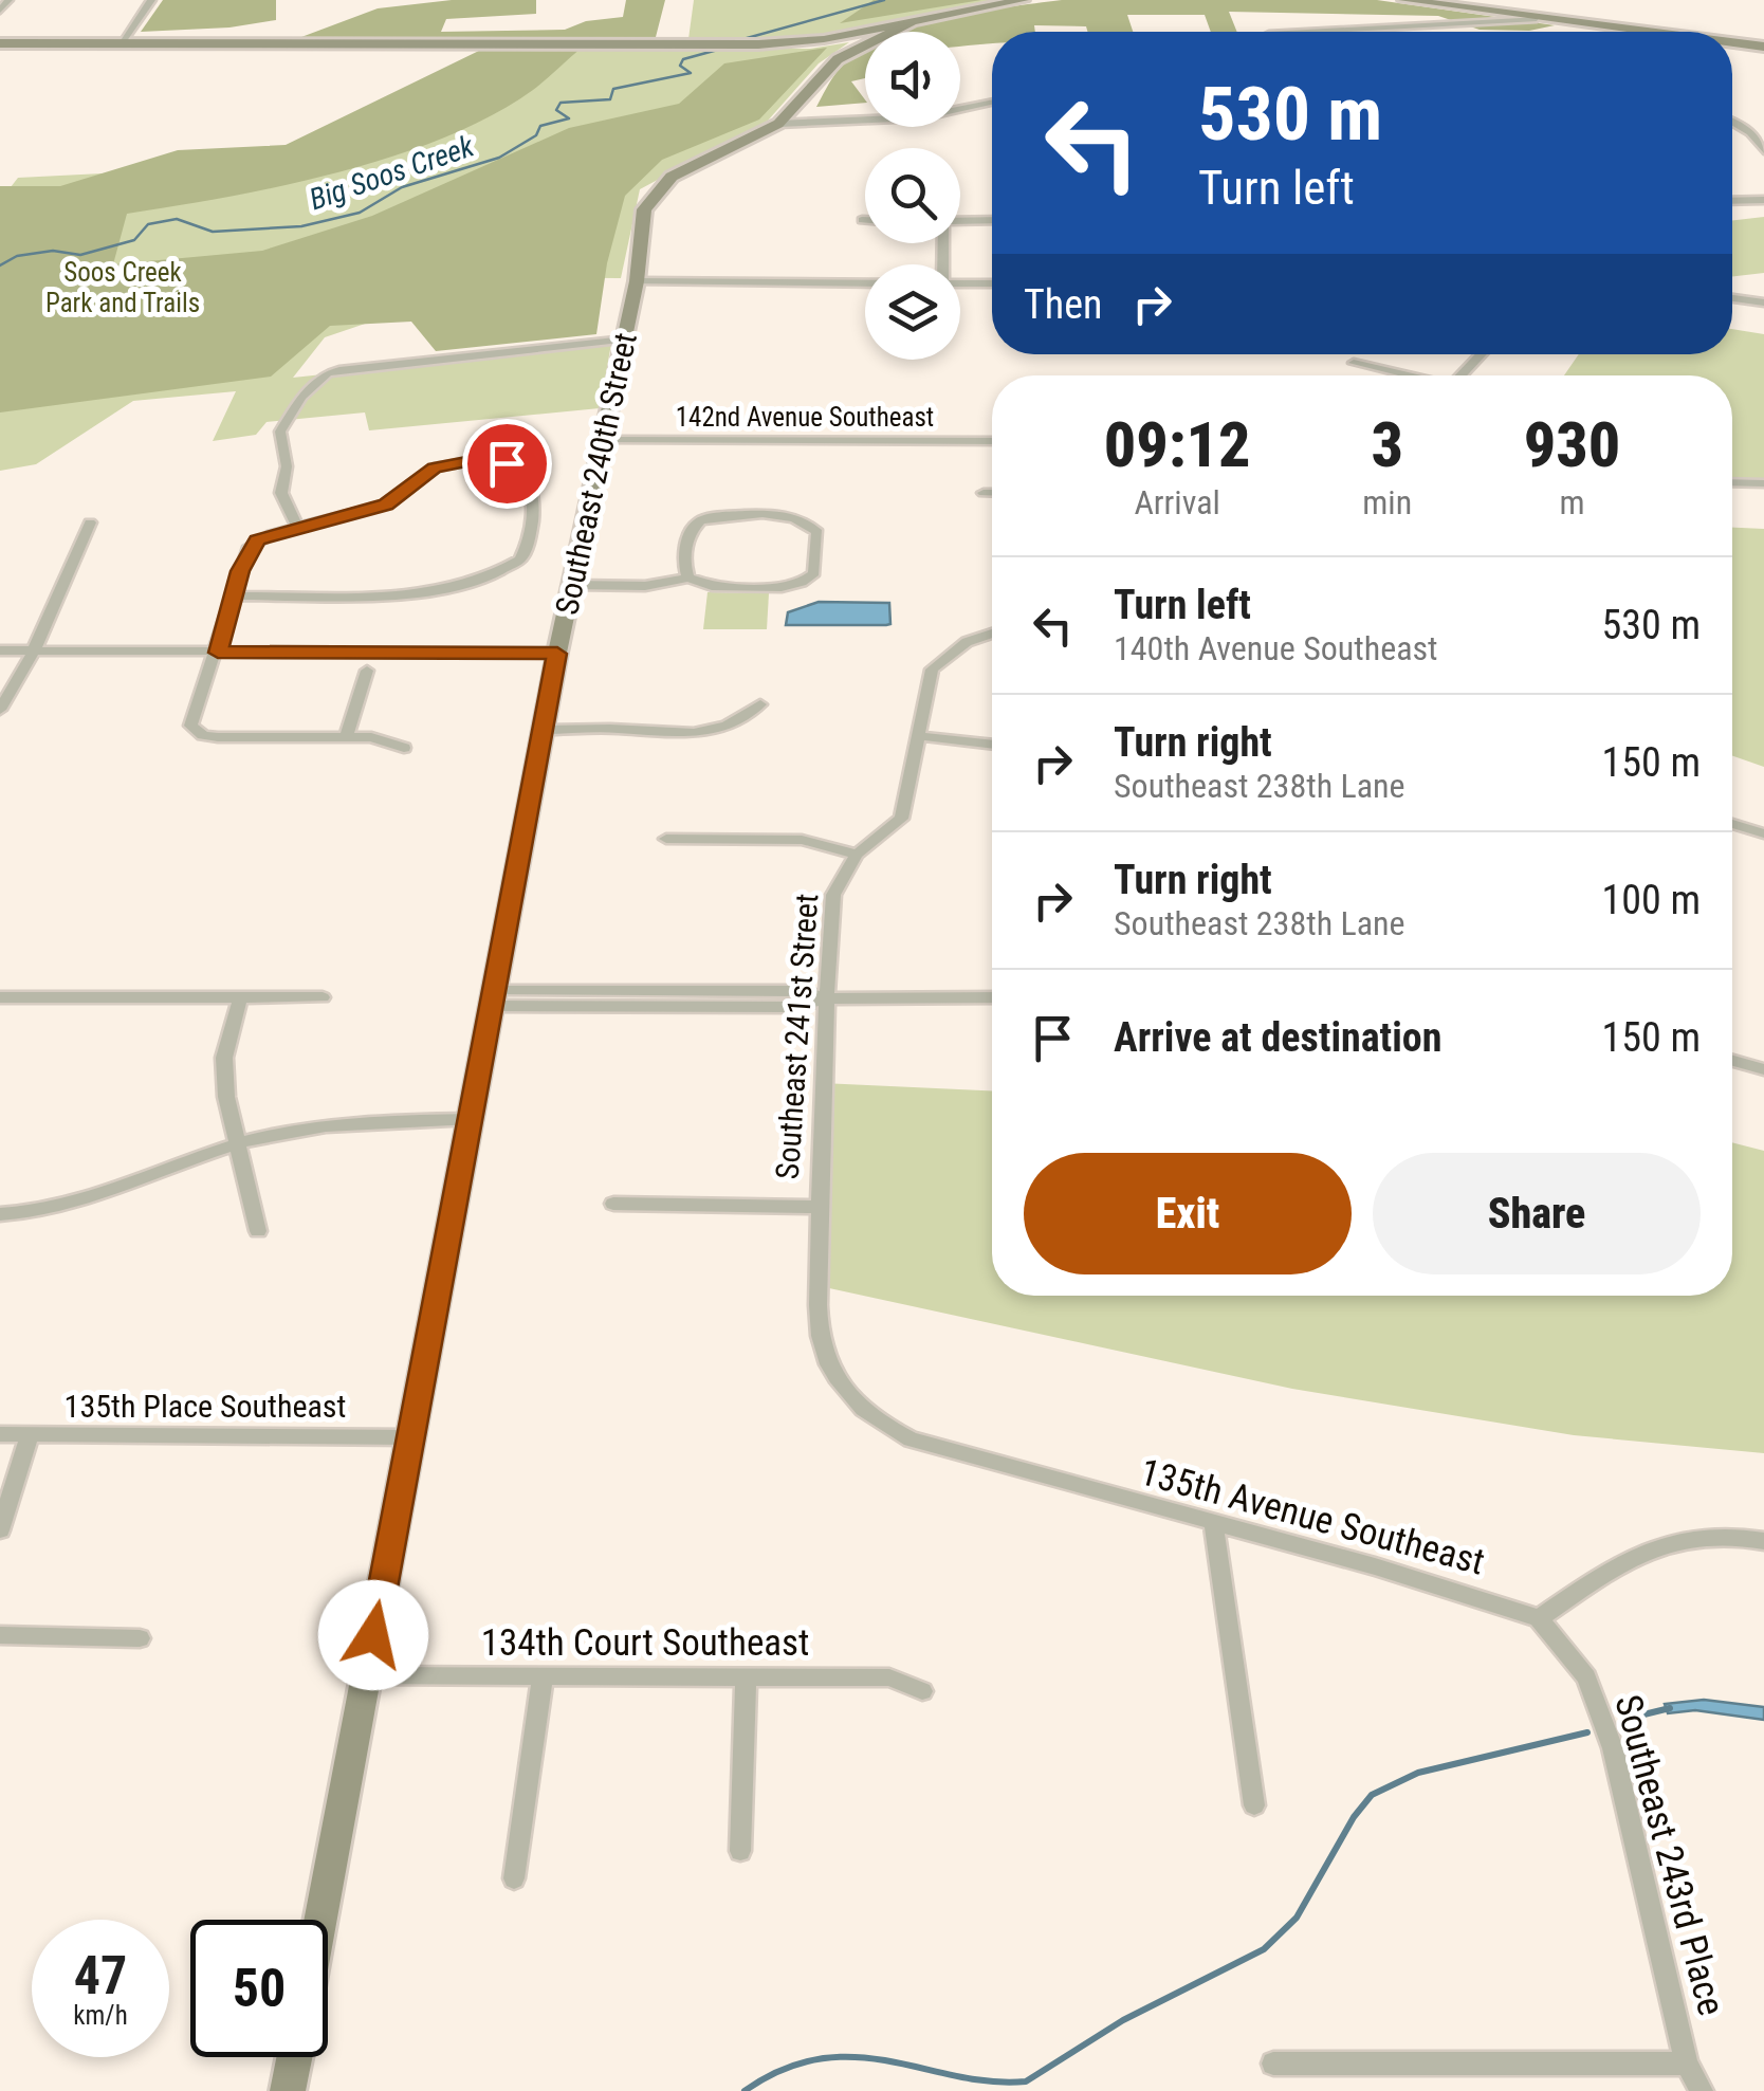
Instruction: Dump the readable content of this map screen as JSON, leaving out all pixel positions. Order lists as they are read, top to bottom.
{
  "streets": {
    "main road": ["Southeast 240th Street"],
    "street": [
      "142nd Avenue Southeast",
      "Southeast 241st Street",
      "135th Place Southeast",
      "135th Avenue Southeast",
      "134th Court Southeast",
      "Southeast 243rd Place"
    ]
  },
  "crossings": [
    ["142nd Avenue Southeast", "Southeast 240th Street"],
    ["Southeast 240th Street", "135th Place Southeast"],
    ["Southeast 240th Street", "134th Court Southeast"],
    ["Southeast 241st Street", "135th Avenue Southeast"],
    ["135th Avenue Southeast", "Southeast 243rd Place"]
  ],
  "water": ["Big Soos Creek"],
  "parks": ["Soos Creek Park and Trails"],
  "page": {
    "turn": ["530 m", "Turn left"],
    "then": "Then",
    "eta": [
      "09:12",
      "Arrival",
      "3",
      "min",
      "930",
      "m"
    ],
    "list": [
      {
        "name": "Turn left",
        "note": "140th Avenue Southeast",
        "value": "530 m"
      },
      {
        "name": "Turn right",
        "note": "Southeast 238th Lane",
        "value": "150 m"
      },
      {
        "name": "Turn right",
        "note": "Southeast 238th Lane",
        "value": "100 m"
      },
      {
        "name": "Arrive at destination",
        "value": "150 m"
      }
    ],
    "buttons": ["Exit", "Share"],
    "speed": "47 km/h",
    "limit": "50"
  }
}
